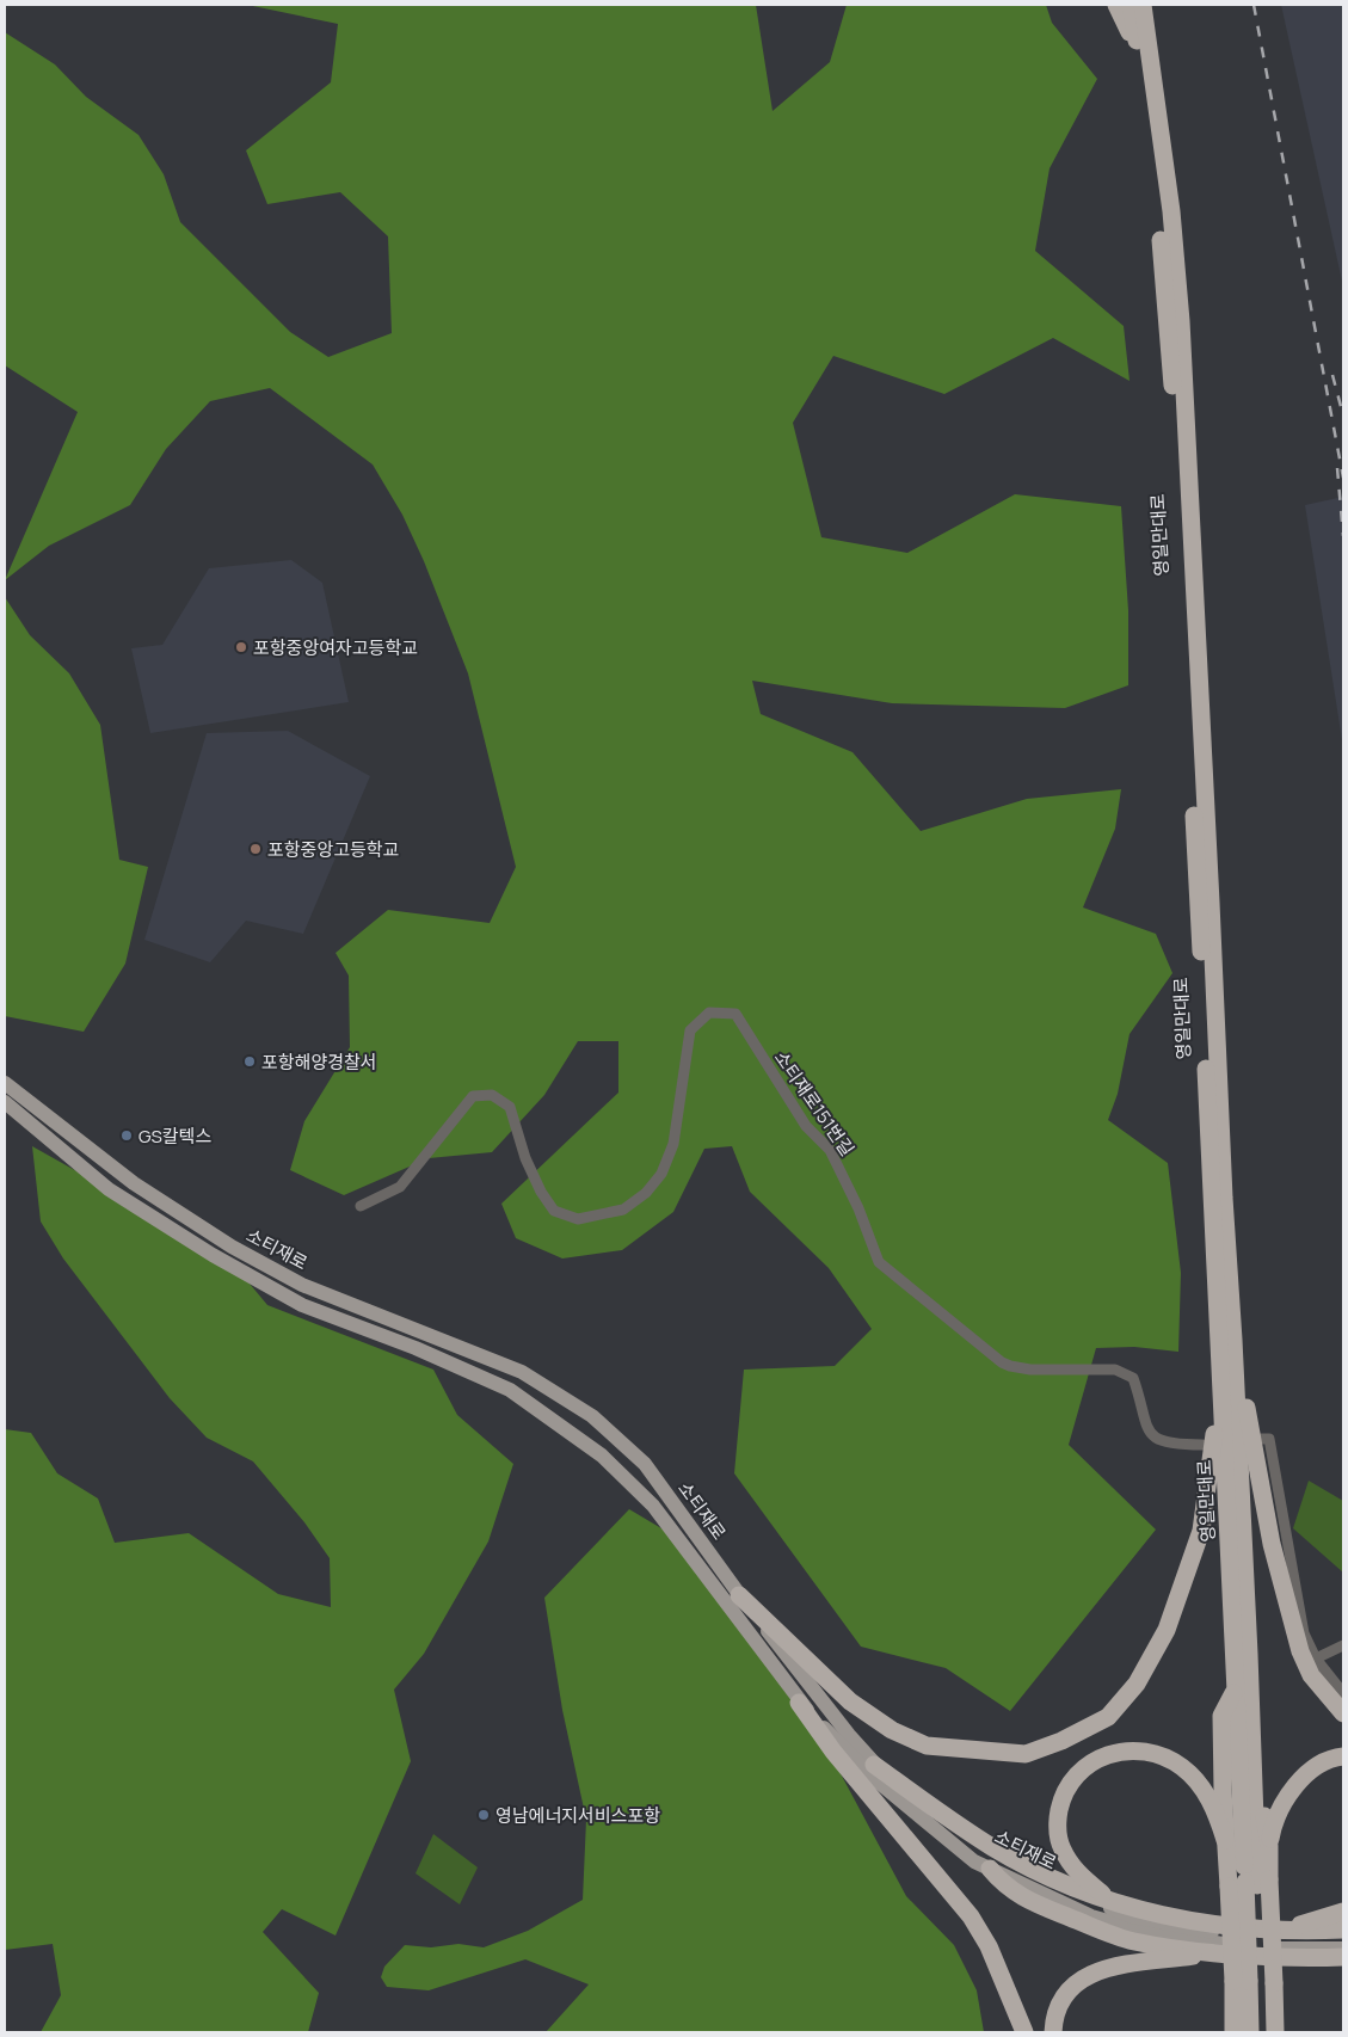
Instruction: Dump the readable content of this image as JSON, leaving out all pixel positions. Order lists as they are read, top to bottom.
{
  "streets": {
    "highway": ["영일만대로"],
    "main road": ["소티재로"],
    "street": ["소티재로151번길"]
  },
  "places": [
    "포항중앙여자고등학교",
    "포항중앙고등학교",
    "포항해양경찰서",
    "GS칼텍스",
    "영남에너지서비스포항"
  ]
}
